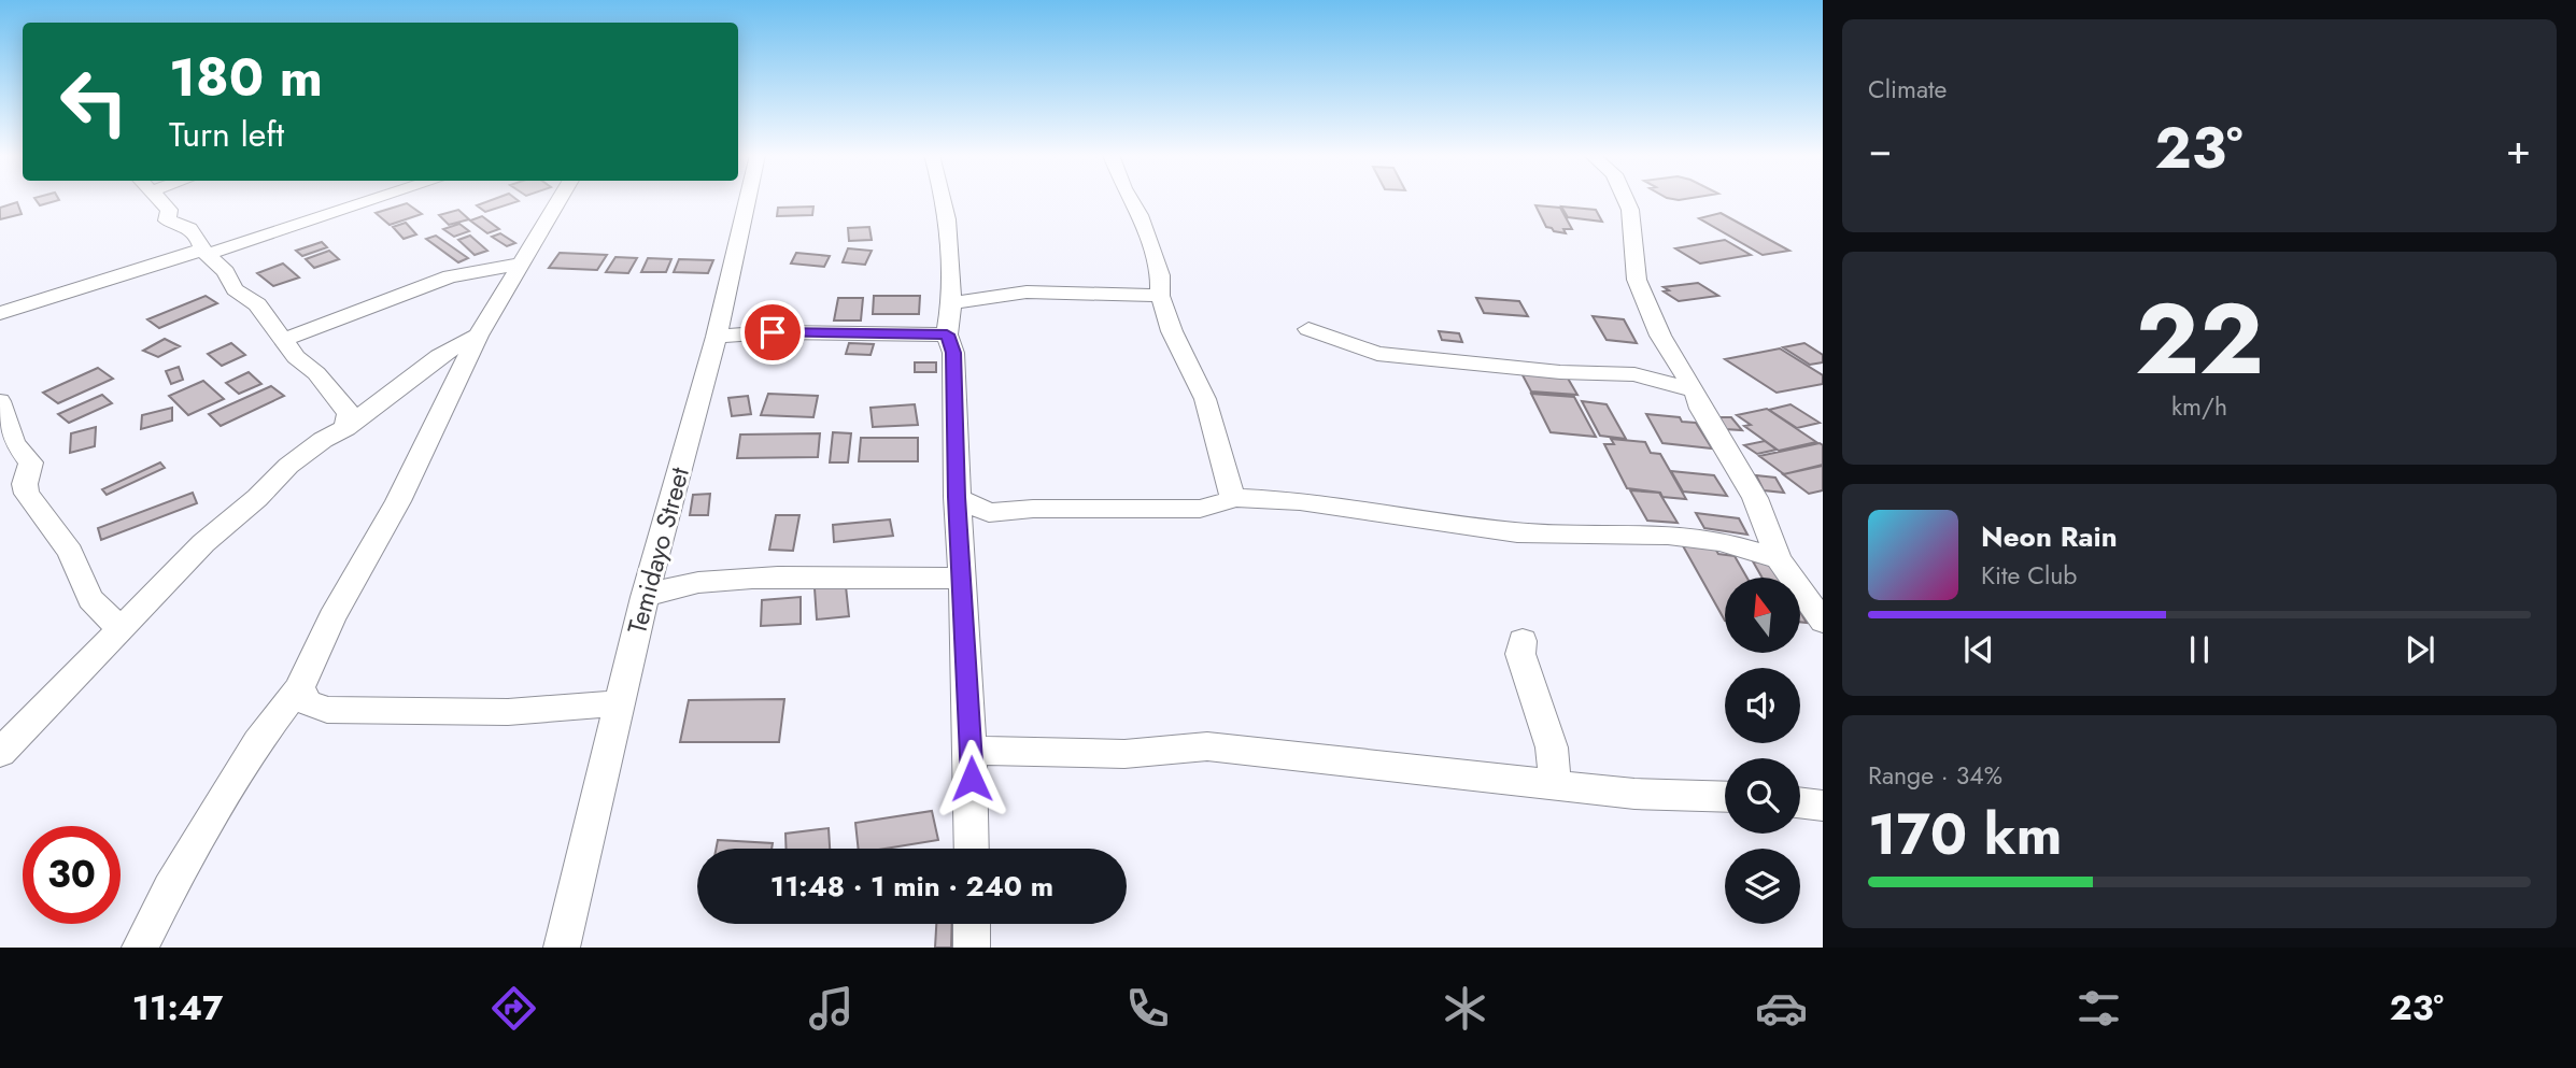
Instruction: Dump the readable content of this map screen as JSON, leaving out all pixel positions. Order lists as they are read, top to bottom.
{
  "streets": {
    "street": ["Temidayo Street"]
  },
  "north": "top",
  "page": {
    "tile": [
      "Climate",
      ["22", "km/h"],
      ["Range · 34%", "170 km"]
    ],
    "turn": ["180 m", "Turn left"],
    "heat": ["−", "23°", "+"],
    "song": ["Neon Rain", "Kite Club"],
    "limit": "30",
    "trip": "11:48 · 1 min · 240 m",
    "tabs": ["11:47", "23°"]
  }
}
